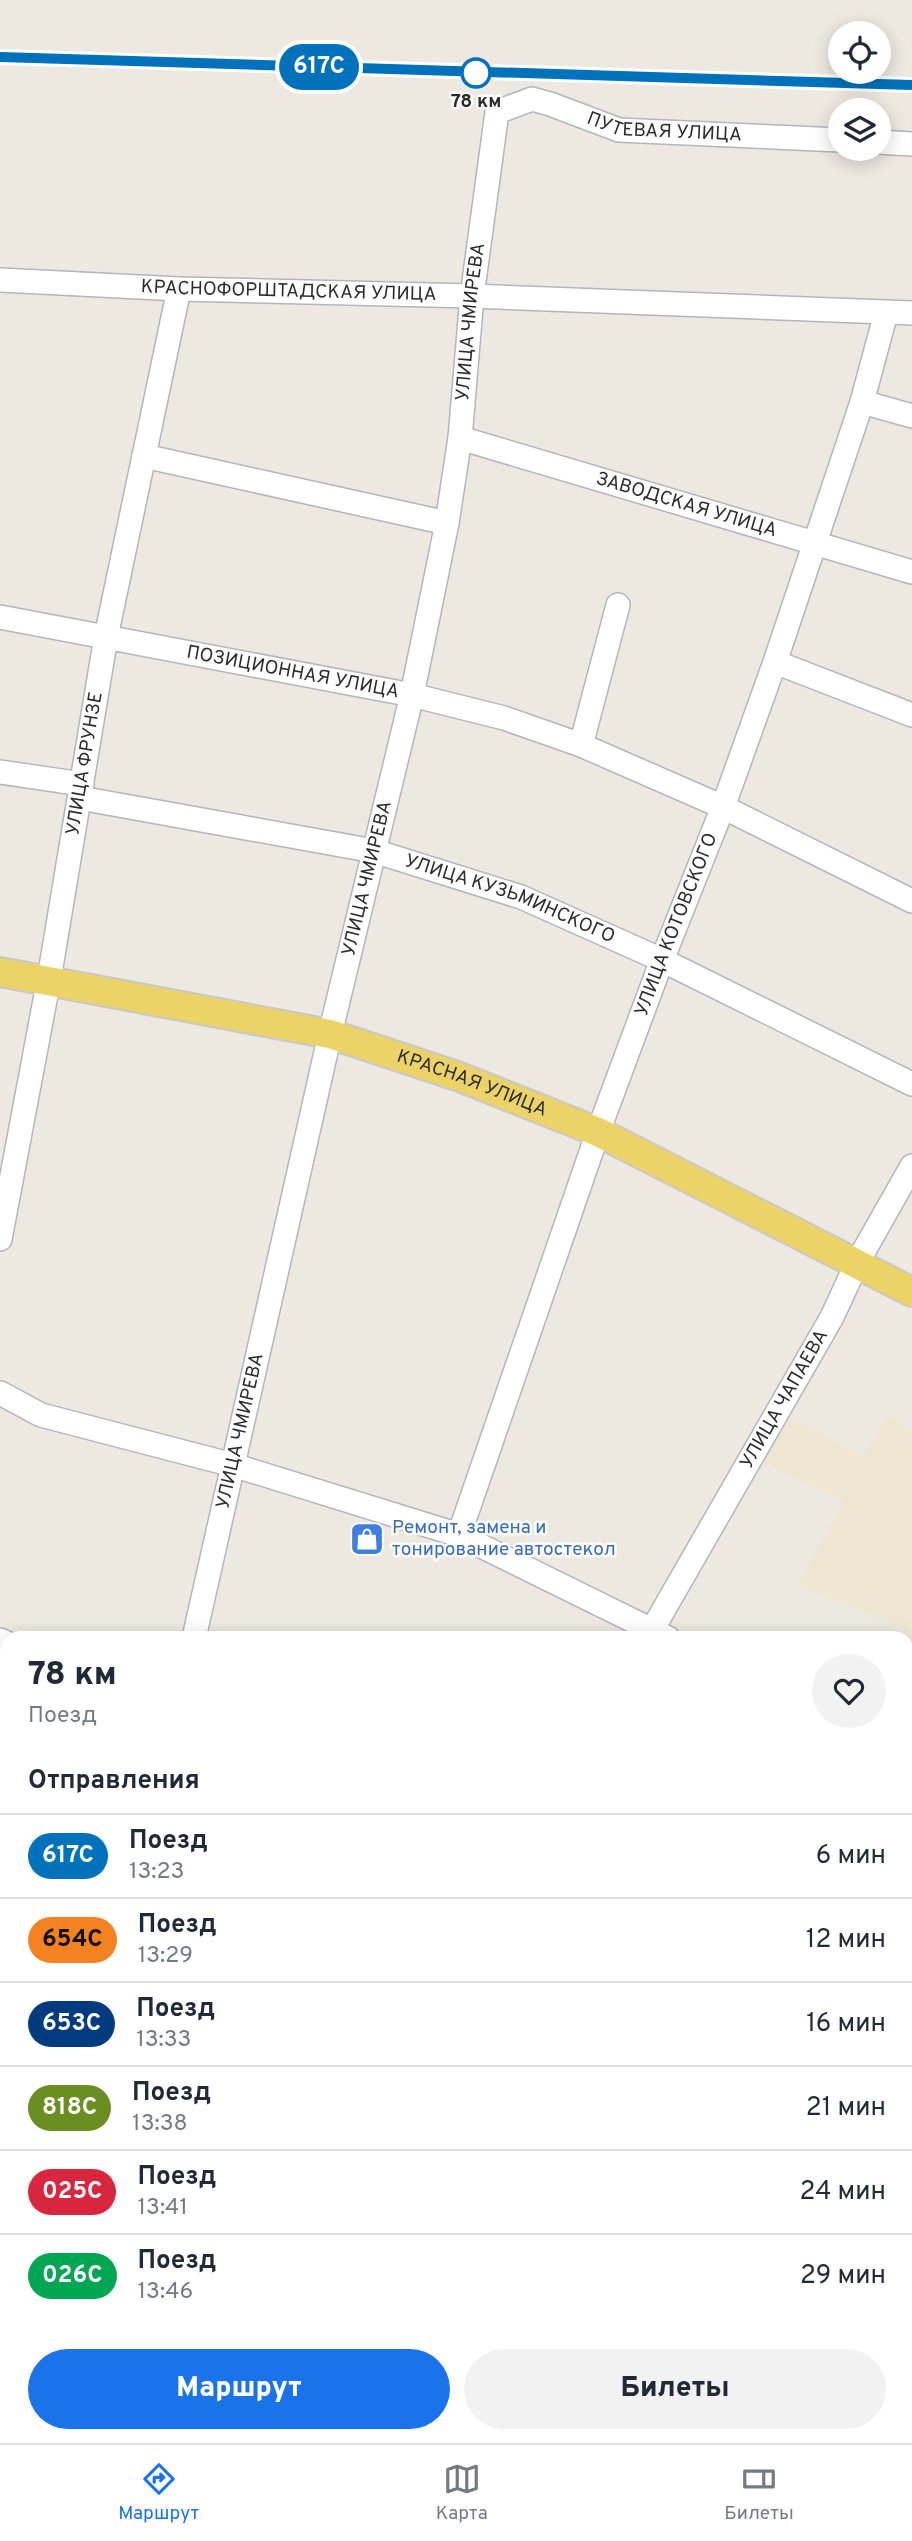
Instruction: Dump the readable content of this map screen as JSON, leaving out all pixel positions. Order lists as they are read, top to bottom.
{
  "streets": {
    "main road": ["КРАСНАЯ УЛИЦА"],
    "street": [
      "ПУТЕВАЯ УЛИЦА",
      "КРАСНОФОРШТАДСКАЯ УЛИЦА",
      "УЛИЦА ЧМИРЕВА",
      "ЗАВОДСКАЯ УЛИЦА",
      "ПОЗИЦИОННАЯ УЛИЦА",
      "УЛИЦА ФРУНЗЕ",
      "УЛИЦА КУЗЬМИНСКОГО",
      "УЛИЦА КОТОВСКОГО",
      "УЛИЦА ЧАПАЕВА"
    ]
  },
  "crossings": [
    ["ПУТЕВАЯ УЛИЦА", "УЛИЦА ЧМИРЕВА"],
    ["КРАСНОФОРШТАДСКАЯ УЛИЦА", "УЛИЦА ЧМИРЕВА"],
    ["КРАСНОФОРШТАДСКАЯ УЛИЦА", "УЛИЦА ФРУНЗЕ"],
    ["КРАСНОФОРШТАДСКАЯ УЛИЦА", "УЛИЦА КОТОВСКОГО"],
    ["УЛИЦА ЧМИРЕВА", "ЗАВОДСКАЯ УЛИЦА"],
    ["УЛИЦА ЧМИРЕВА", "ПОЗИЦИОННАЯ УЛИЦА"],
    ["УЛИЦА ЧМИРЕВА", "УЛИЦА КУЗЬМИНСКОГО"],
    ["УЛИЦА ЧМИРЕВА", "КРАСНАЯ УЛИЦА"],
    ["ЗАВОДСКАЯ УЛИЦА", "УЛИЦА КОТОВСКОГО"],
    ["ПОЗИЦИОННАЯ УЛИЦА", "УЛИЦА ФРУНЗЕ"],
    ["ПОЗИЦИОННАЯ УЛИЦА", "УЛИЦА КОТОВСКОГО"],
    ["УЛИЦА ФРУНЗЕ", "УЛИЦА КУЗЬМИНСКОГО"],
    ["УЛИЦА ФРУНЗЕ", "КРАСНАЯ УЛИЦА"],
    ["УЛИЦА КУЗЬМИНСКОГО", "УЛИЦА КОТОВСКОГО"],
    ["УЛИЦА КОТОВСКОГО", "КРАСНАЯ УЛИЦА"],
    ["КРАСНАЯ УЛИЦА", "УЛИЦА ЧАПАЕВА"]
  ],
  "places": {
    "other": ["78 км"],
    "shop": ["Ремонт, замена и тонирование автостекол"]
  },
  "page": {
    "on_map": "617C",
    "heading": [
      ["78 км", "Поезд"],
      "Отправления"
    ],
    "list": [
      {
        "mark": "617C",
        "name": "Поезд",
        "note": "13:23",
        "value": "6 мин"
      },
      {
        "mark": "654С",
        "name": "Поезд",
        "note": "13:29",
        "value": "12 мин"
      },
      {
        "mark": "653С",
        "name": "Поезд",
        "note": "13:33",
        "value": "16 мин"
      },
      {
        "mark": "818С",
        "name": "Поезд",
        "note": "13:38",
        "value": "21 мин"
      },
      {
        "mark": "025С",
        "name": "Поезд",
        "note": "13:41",
        "value": "24 мин"
      },
      {
        "mark": "026С",
        "name": "Поезд",
        "note": "13:46",
        "value": "29 мин"
      }
    ],
    "buttons": ["Маршрут", "Билеты"],
    "tabs": ["Маршрут", "Карта", "Билеты"]
  }
}
